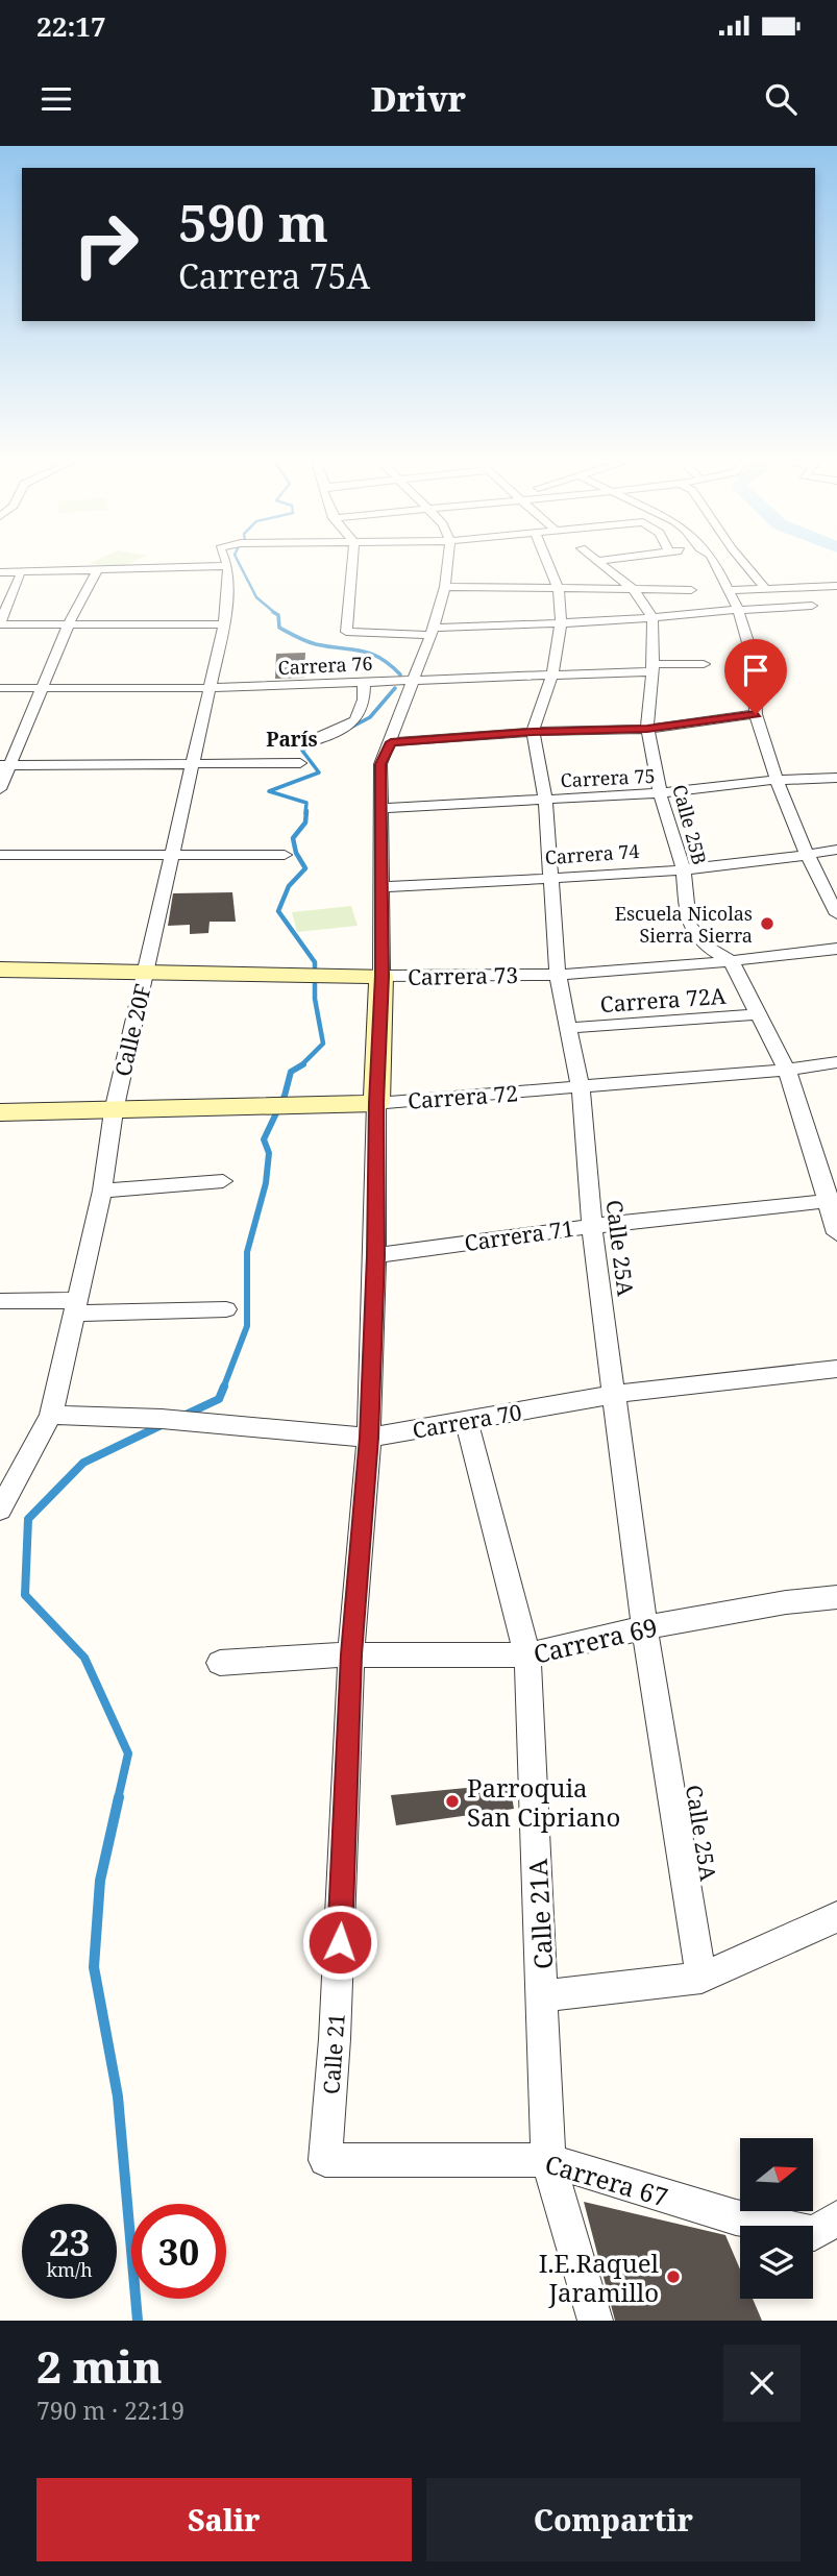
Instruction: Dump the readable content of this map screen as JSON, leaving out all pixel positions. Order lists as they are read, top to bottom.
{
  "streets": {
    "street": [
      "Carrera 76",
      "Carrera 75",
      "Calle 25B",
      "Carrera 74",
      "Carrera 73",
      "Carrera 72A",
      "Calle 20F",
      "Carrera 72",
      "Carrera 71",
      "Calle 25A",
      "Carrera 70",
      "Carrera 69",
      "Calle 21A",
      "Calle 21",
      "Carrera 67"
    ]
  },
  "crossings": [
    ["Carrera 76", "Calle 25B"],
    ["Carrera 76", "Calle 20F"],
    ["Carrera 76", "Calle 25A"],
    ["Carrera 76", "Calle 21"],
    ["Carrera 75", "Calle 25B"],
    ["Carrera 75", "Calle 25A"],
    ["Carrera 75", "Calle 21"],
    ["Calle 25B", "Carrera 74"],
    ["Calle 25B", "Carrera 73"],
    ["Calle 25B", "Carrera 72A"],
    ["Calle 25B", "Carrera 72"],
    ["Calle 25B", "Carrera 71"],
    ["Carrera 74", "Calle 25A"],
    ["Carrera 74", "Calle 21"],
    ["Carrera 73", "Calle 20F"],
    ["Carrera 73", "Calle 25A"],
    ["Carrera 73", "Calle 21"],
    ["Carrera 72A", "Calle 25A"],
    ["Calle 20F", "Carrera 72"],
    ["Calle 20F", "Carrera 70"],
    ["Carrera 72", "Calle 25A"],
    ["Carrera 72", "Calle 21"],
    ["Carrera 71", "Calle 25A"],
    ["Carrera 71", "Calle 21"],
    ["Calle 25A", "Carrera 70"],
    ["Calle 25A", "Carrera 69"],
    ["Carrera 70", "Calle 21A"],
    ["Carrera 70", "Calle 21"],
    ["Carrera 69", "Calle 21A"],
    ["Carrera 69", "Calle 21"],
    ["Calle 21A", "Carrera 67"],
    ["Calle 21", "Carrera 67"]
  ],
  "districts": ["París"],
  "places": ["Escuela Nicolas Sierra Sierra", "Parroquia San Cipriano", "I.E.Raquel Jaramillo"],
  "north": "right",
  "page": {
    "status": "22:17",
    "header": "Drivr",
    "turn": ["590 m", "Carrera 75A"],
    "speed": "23 km/h",
    "limit": "30",
    "heading": ["2 min", "790 m · 22:19"],
    "buttons": ["Salir", "Compartir"]
  }
}
